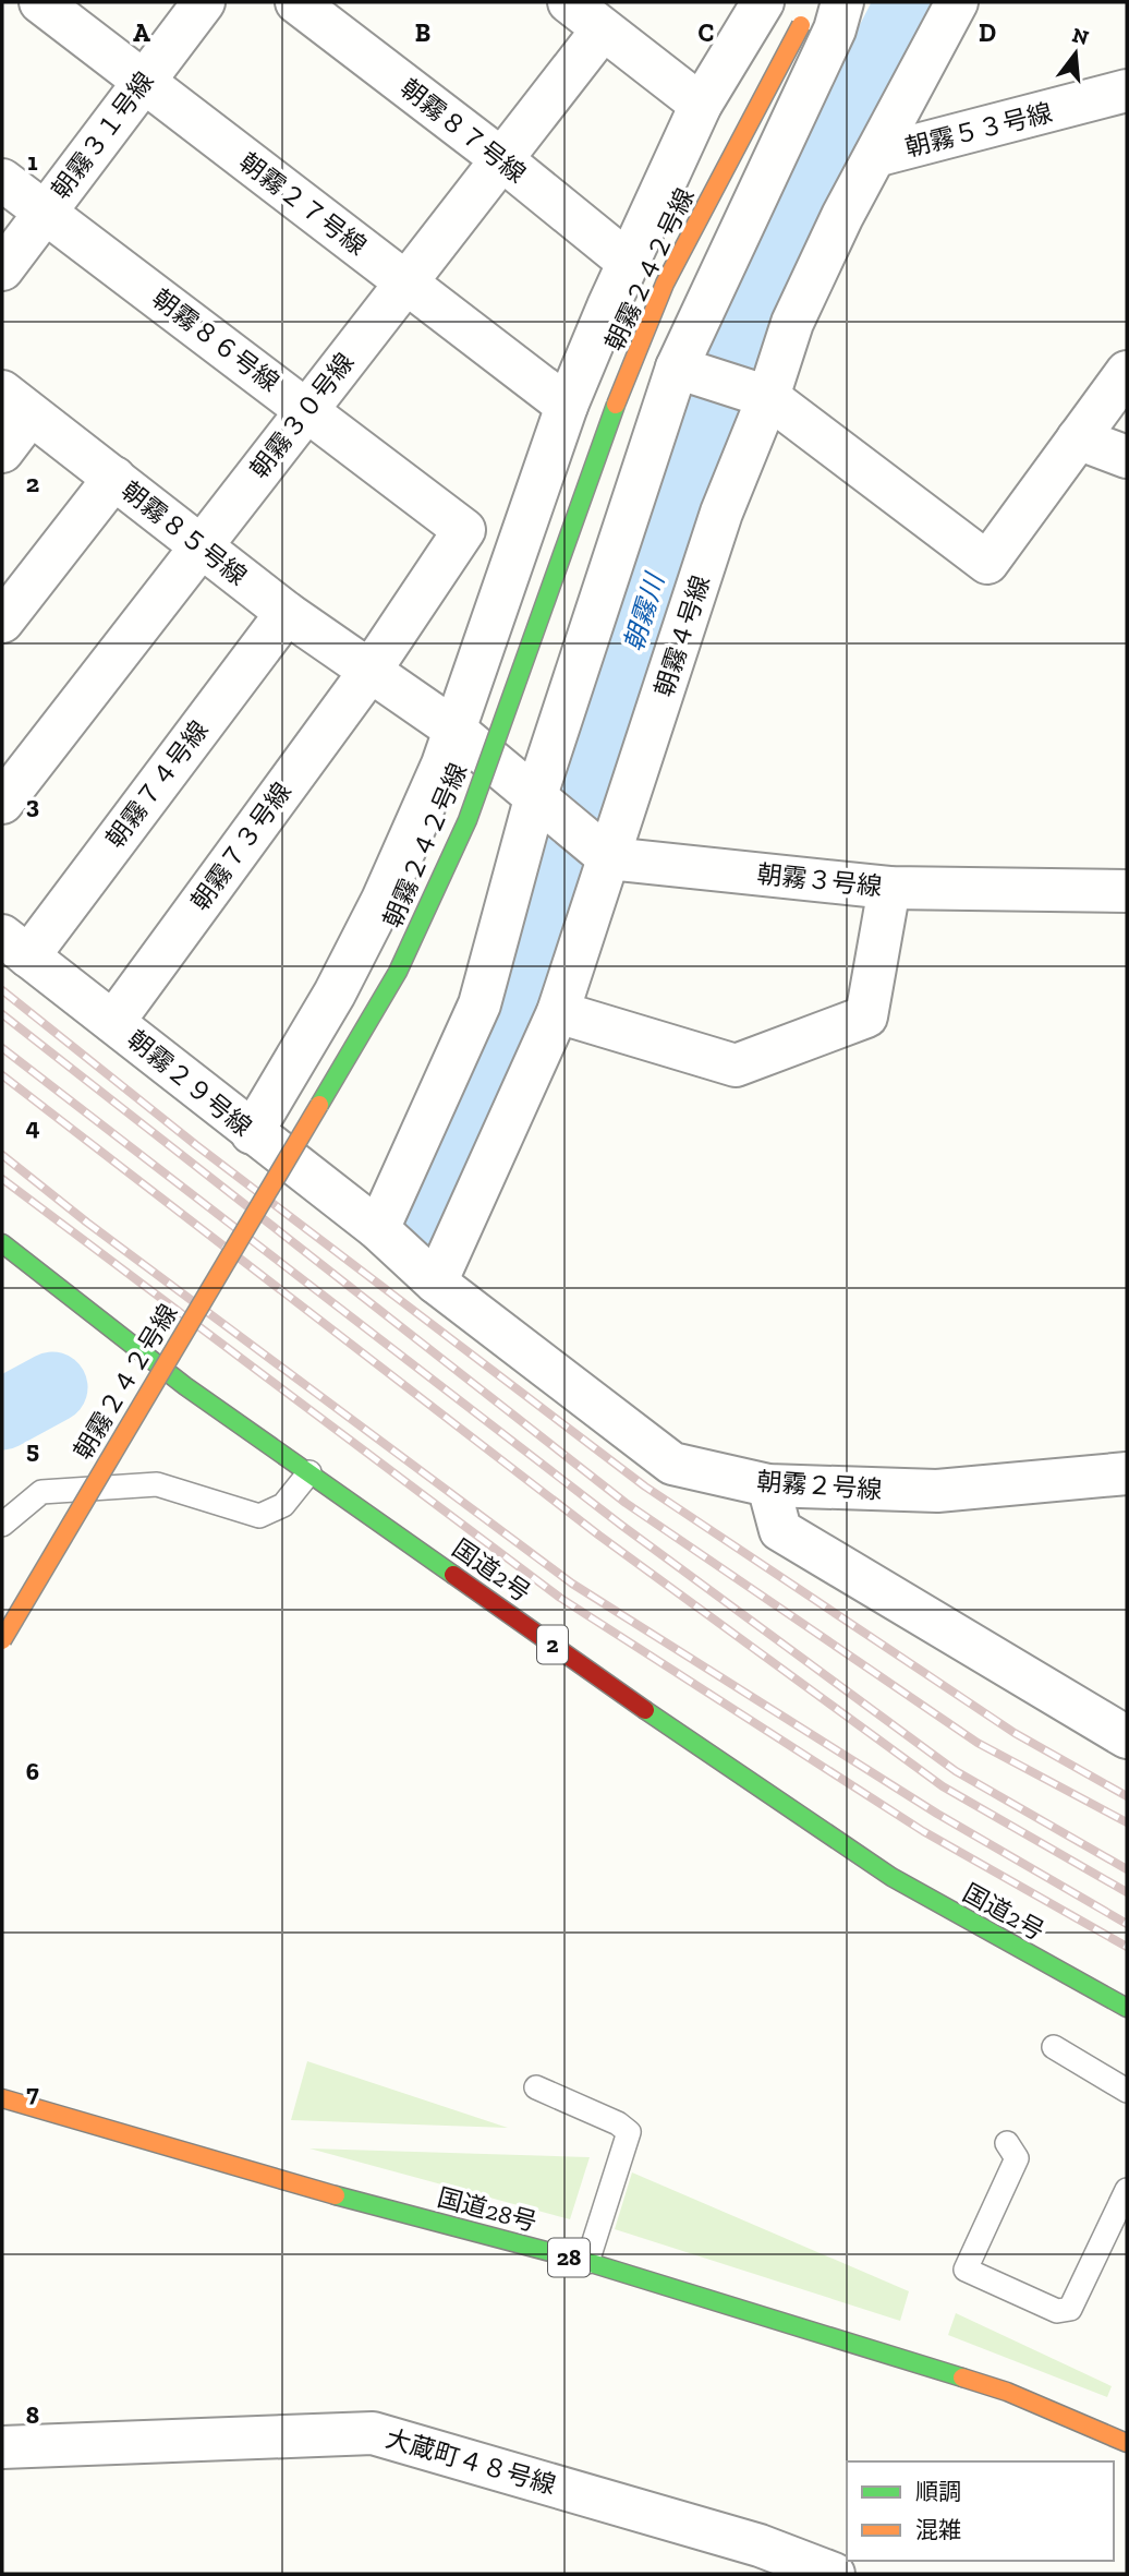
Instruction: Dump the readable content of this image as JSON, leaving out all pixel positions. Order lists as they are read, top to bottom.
{
  "streets": {
    "main road": [
      "朝霧２４２号線",
      "国道2号",
      "2",
      "国道28号",
      "28"
    ],
    "street": [
      "朝霧５３号線",
      "朝霧８７号線",
      "朝霧３１号線",
      "朝霧２７号線",
      "朝霧８６号線",
      "朝霧３０号線",
      "朝霧８５号線",
      "朝霧４号線",
      "朝霧７４号線",
      "朝霧７３号線",
      "朝霧３号線",
      "朝霧２９号線",
      "朝霧２号線",
      "大蔵町４８号線"
    ]
  },
  "crossings": [
    ["朝霧５３号線", "朝霧４号線"],
    ["朝霧８７号線", "朝霧３０号線"],
    ["朝霧３１号線", "朝霧２７号線"],
    ["朝霧３１号線", "朝霧８６号線"],
    ["朝霧２７号線", "朝霧３０号線"],
    ["朝霧８６号線", "朝霧３０号線"],
    ["朝霧８６号線", "朝霧８５号線"],
    ["朝霧８６号線", "朝霧７３号線"],
    ["朝霧３０号線", "朝霧８５号線"],
    ["朝霧８５号線", "朝霧７４号線"],
    ["朝霧８５号線", "朝霧７３号線"],
    ["朝霧４号線", "朝霧３号線"],
    ["朝霧４号線", "朝霧２９号線"],
    ["朝霧４号線", "朝霧２号線"],
    ["朝霧７４号線", "朝霧２９号線"],
    ["朝霧７３号線", "朝霧２９号線"],
    ["朝霧２９号線", "朝霧２号線"]
  ],
  "water": ["朝霧川"],
  "legend": ["順調", "混雑"],
  "north": "top",
  "grid": {
    "columns": [
      "A",
      "B",
      "C",
      "D"
    ],
    "rows": [
      "1",
      "2",
      "3",
      "4",
      "5",
      "6",
      "7",
      "8"
    ]
  }
}
